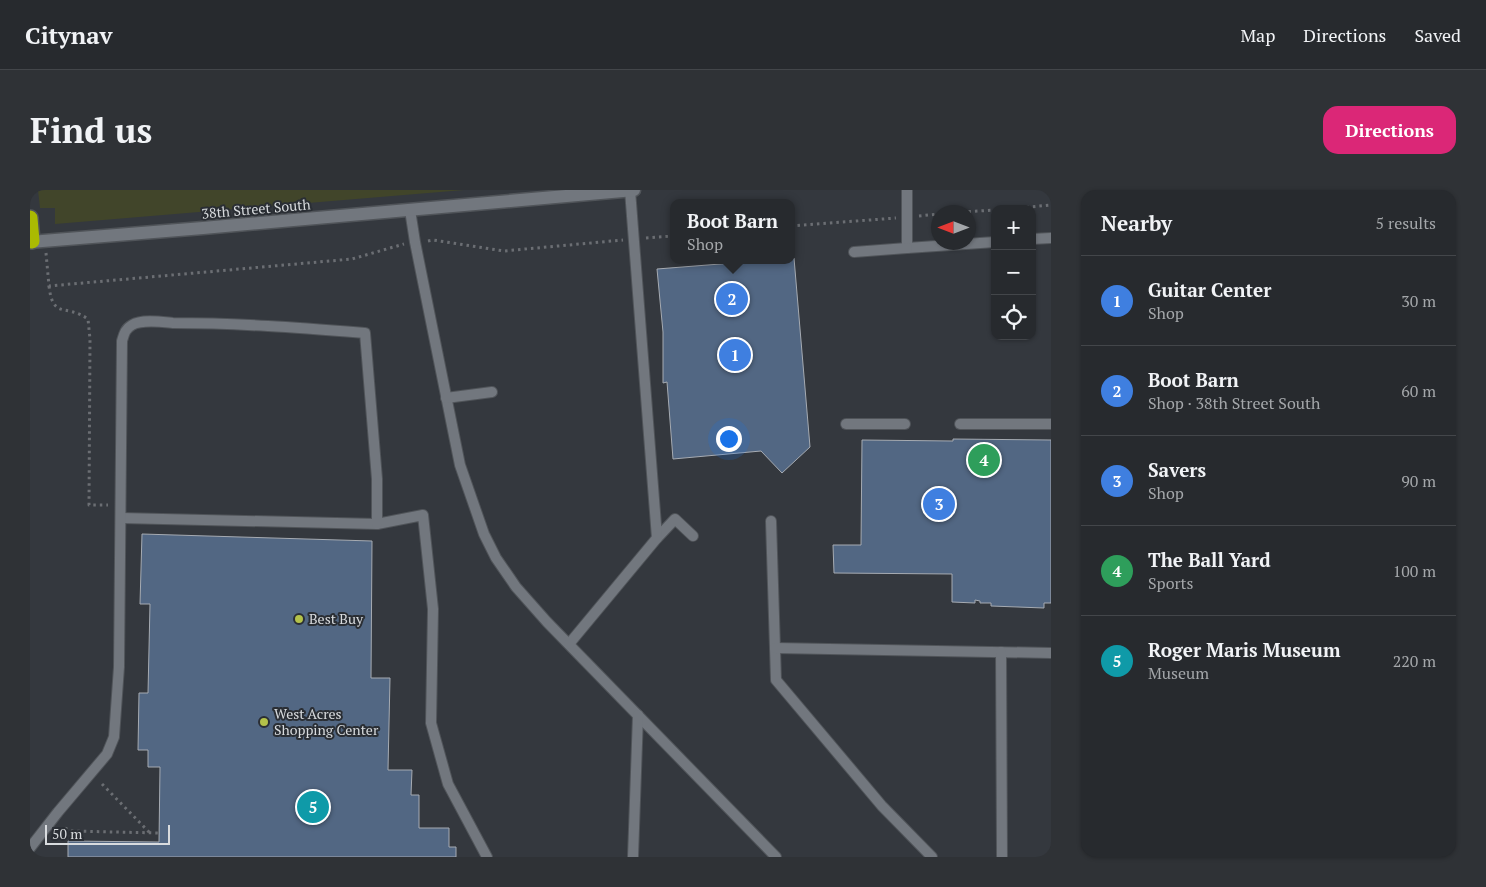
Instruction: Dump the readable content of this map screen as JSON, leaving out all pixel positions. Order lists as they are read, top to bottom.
{
  "streets": {
    "street": ["38th Street South"]
  },
  "places": ["Best Buy", "West Acres Shopping Center"],
  "scale_bar": "50 m",
  "north": "left",
  "page": {
    "header": "Citynav",
    "nav": ["Map", "Directions", "Saved"],
    "buttons": "Directions",
    "title": "Find us",
    "heading": ["Nearby", "5 results"],
    "popup": ["Boot Barn", "Shop"],
    "map_buttons": ["+", "−"],
    "list": [
      {
        "mark": "1",
        "name": "Guitar Center",
        "note": "Shop",
        "value": "30 m"
      },
      {
        "mark": "2",
        "name": "Boot Barn",
        "note": "Shop · 38th Street South",
        "value": "60 m"
      },
      {
        "mark": "3",
        "name": "Savers",
        "note": "Shop",
        "value": "90 m"
      },
      {
        "mark": "4",
        "name": "The Ball Yard",
        "note": "Sports",
        "value": "100 m"
      },
      {
        "mark": "5",
        "name": "Roger Maris Museum",
        "note": "Museum",
        "value": "220 m"
      }
    ],
    "pins": [
      "2",
      "1",
      "4",
      "3",
      "5"
    ],
    "scale": "50 m"
  }
}
